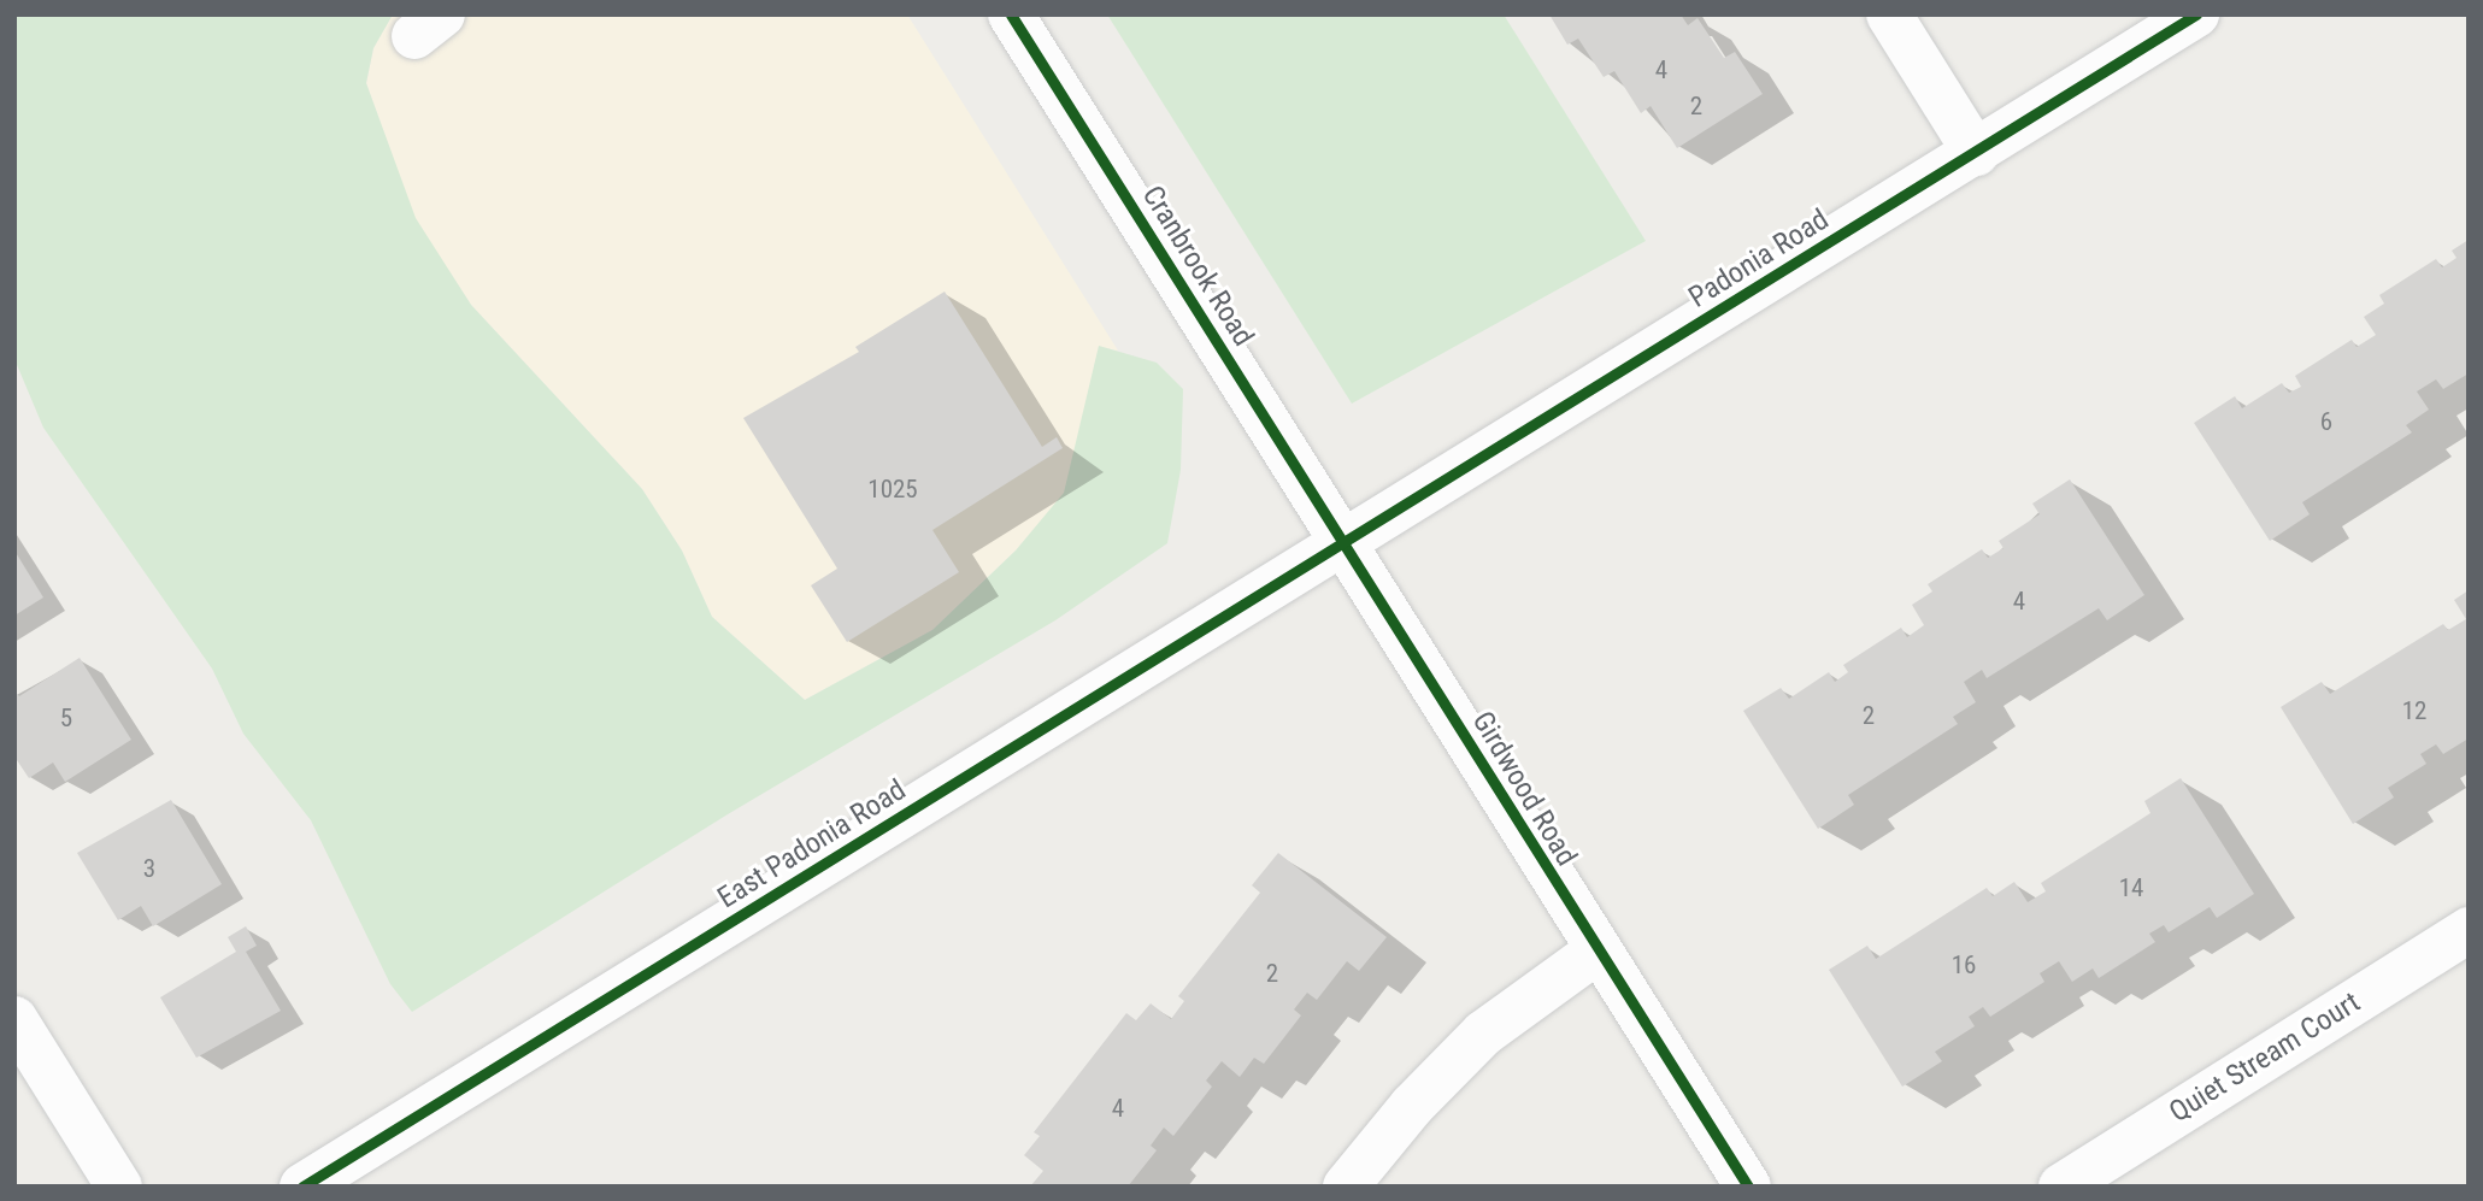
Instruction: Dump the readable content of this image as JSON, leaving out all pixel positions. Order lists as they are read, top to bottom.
{
  "streets": {
    "street": [
      "Padonia Road",
      "Cranbrook Road",
      "Girdwood Road",
      "East Padonia Road",
      "Quiet Stream Court"
    ]
  },
  "crossings": [
    ["Padonia Road", "Cranbrook Road"],
    ["Padonia Road", "Girdwood Road"],
    ["Padonia Road", "East Padonia Road"],
    ["Cranbrook Road", "Girdwood Road"],
    ["Cranbrook Road", "East Padonia Road"],
    ["Girdwood Road", "East Padonia Road"]
  ],
  "house_numbers": [
    "4",
    "2",
    "6",
    "1025",
    "4",
    "12",
    "2",
    "5",
    "3",
    "14",
    "16",
    "2",
    "4"
  ]
}
